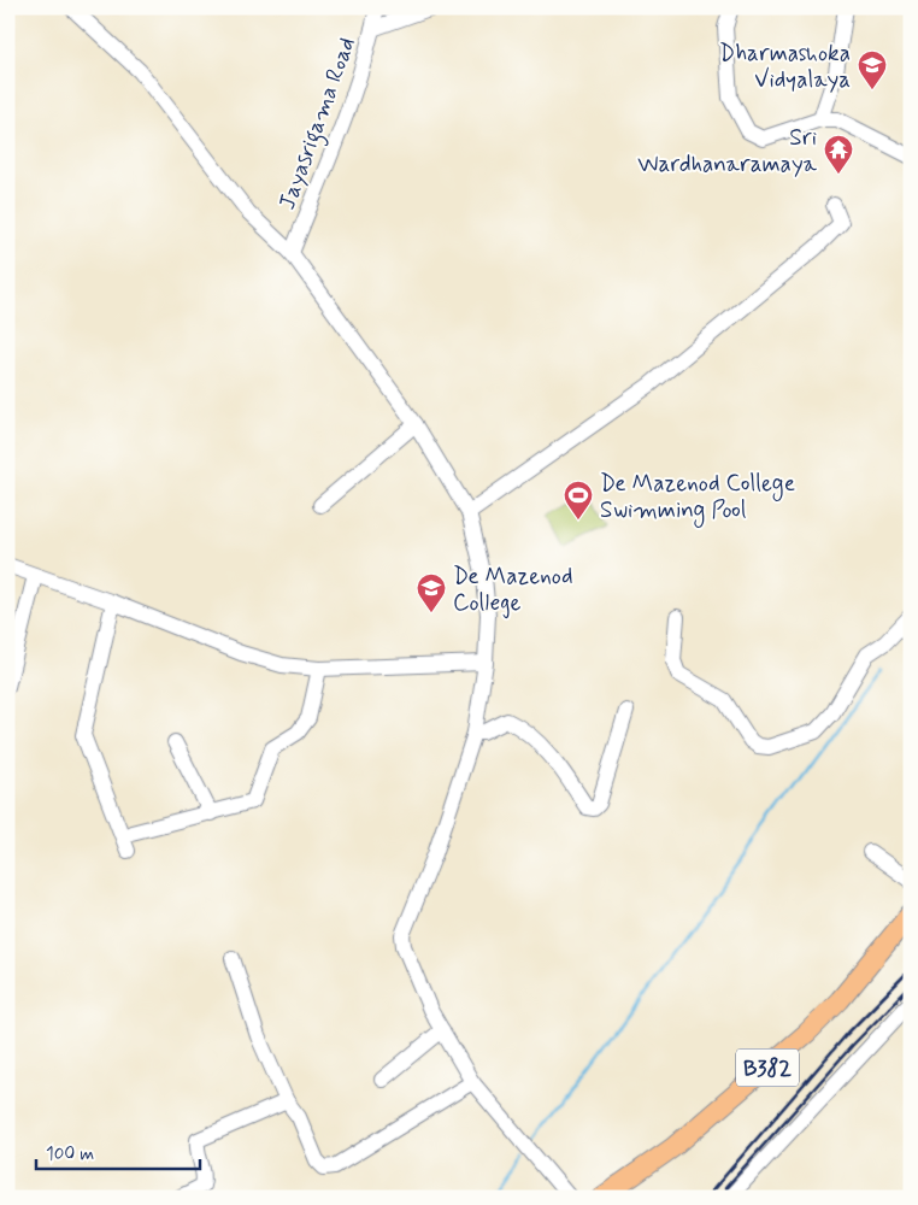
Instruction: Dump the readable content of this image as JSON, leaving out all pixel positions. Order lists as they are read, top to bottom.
{
  "streets": {
    "main road": ["B382"],
    "street": ["Jayasrigama Road"]
  },
  "places": {
    "school or university": ["Dharmashoka Vidyalaya", "De Mazenod College"],
    "temple": ["Sri Wardhanaramaya"],
    "sports": ["De Mazenod College Swimming Pool"]
  },
  "scale_bar": "100 m"
}
